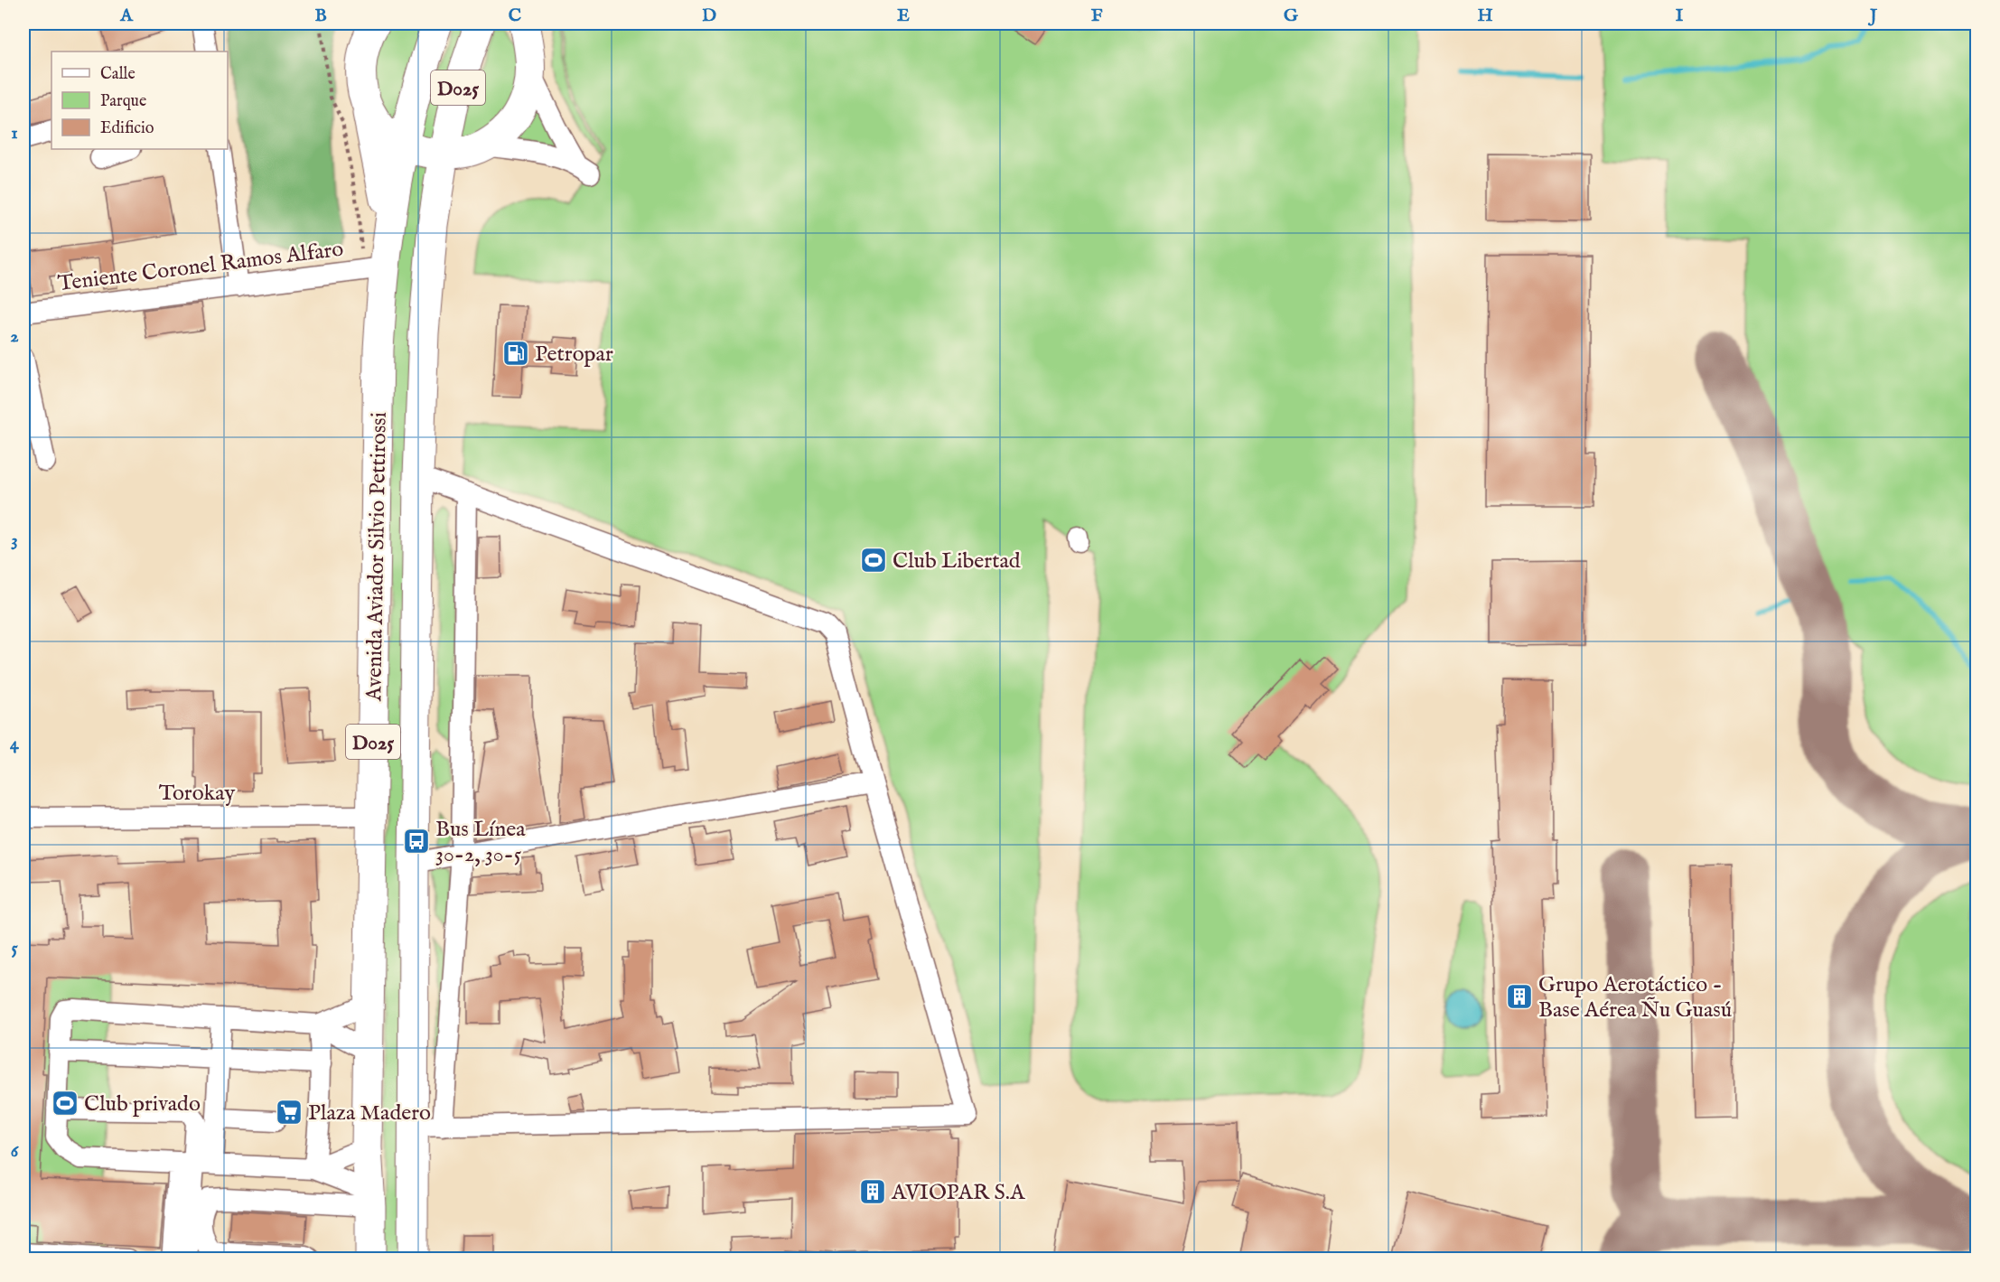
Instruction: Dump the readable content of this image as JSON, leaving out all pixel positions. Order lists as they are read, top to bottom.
{
  "streets": {
    "highway": ["D025", "Avenida Aviador Silvio Pettirossi"],
    "street": ["Teniente Coronel Ramos Alfaro", "Torokay"]
  },
  "crossings": [
    ["Teniente Coronel Ramos Alfaro", "Avenida Aviador Silvio Pettirossi"],
    ["Avenida Aviador Silvio Pettirossi", "Torokay"]
  ],
  "places": {
    "fuel station": ["Petropar"],
    "sports": ["Club Libertad", "Club privado"],
    "bus stop": ["Bus Línea 30-2, 30-5"],
    "building": ["Grupo Aerotáctico - Base Aérea Ñu Guasú", "AVIOPAR S.A"],
    "supermarket": ["Plaza Madero"]
  },
  "legend": ["Calle", "Parque", "Edificio"],
  "grid": {
    "columns": [
      "A",
      "B",
      "C",
      "D",
      "E",
      "F",
      "G",
      "H",
      "I",
      "J"
    ],
    "rows": [
      "1",
      "2",
      "3",
      "4",
      "5",
      "6"
    ]
  }
}
